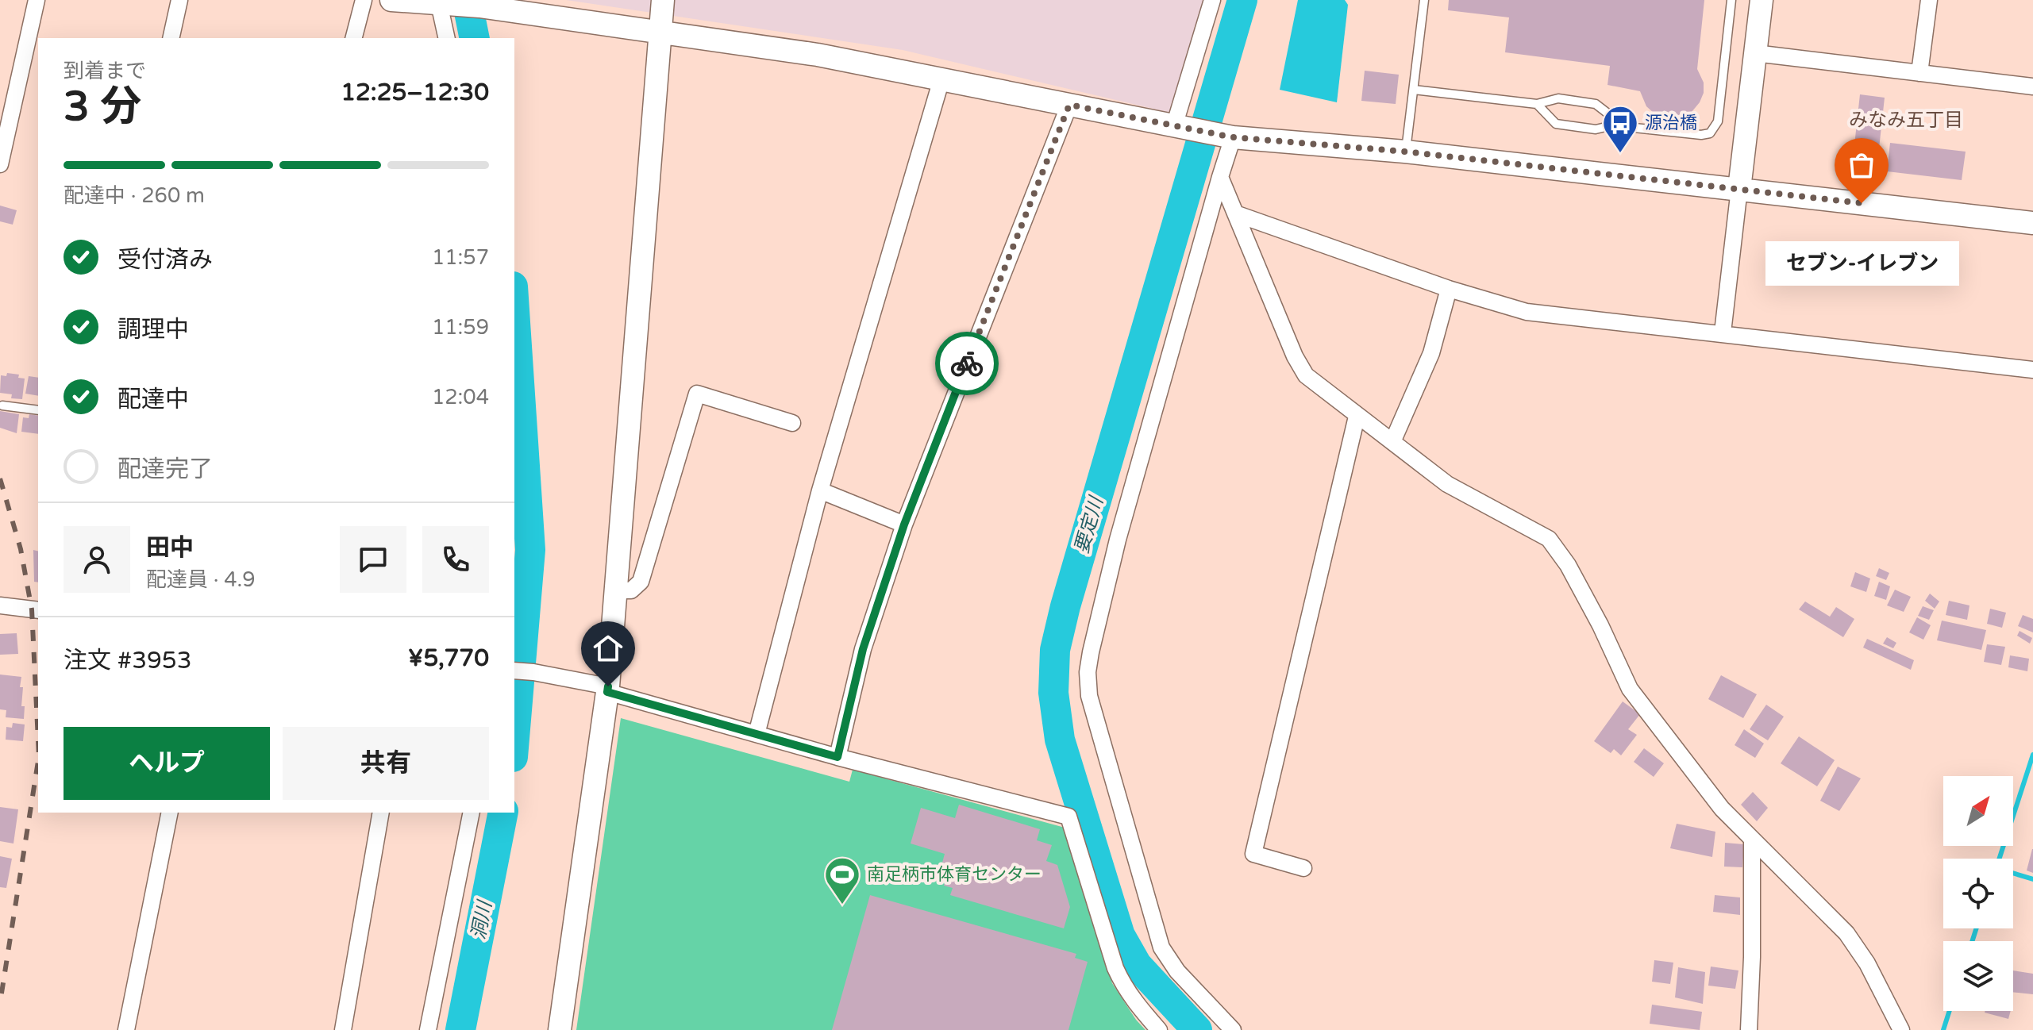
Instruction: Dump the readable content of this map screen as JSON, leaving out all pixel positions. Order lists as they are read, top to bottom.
{
  "districts": ["みなみ五丁目"],
  "water": ["要定川", "洞川"],
  "places": {
    "bus stop": ["源治橋"],
    "other": ["セブン-イレブン"],
    "sports": ["南足柄市体育センター"]
  },
  "north": "top right",
  "page": {
    "heading": ["3 分", "到着まで", "12:25–12:30"],
    "panel": [
      "田中",
      "配達員 · 4.9",
      "注文 #3953",
      "¥5,770"
    ],
    "bar": "配達中 · 260 m",
    "list": [
      ["受付済み", "11:57"],
      ["調理中", "11:59"],
      ["配達中", "12:04"],
      "配達完了"
    ],
    "bubble": "セブン-イレブン",
    "buttons": ["ヘルプ", "共有"]
  }
}
